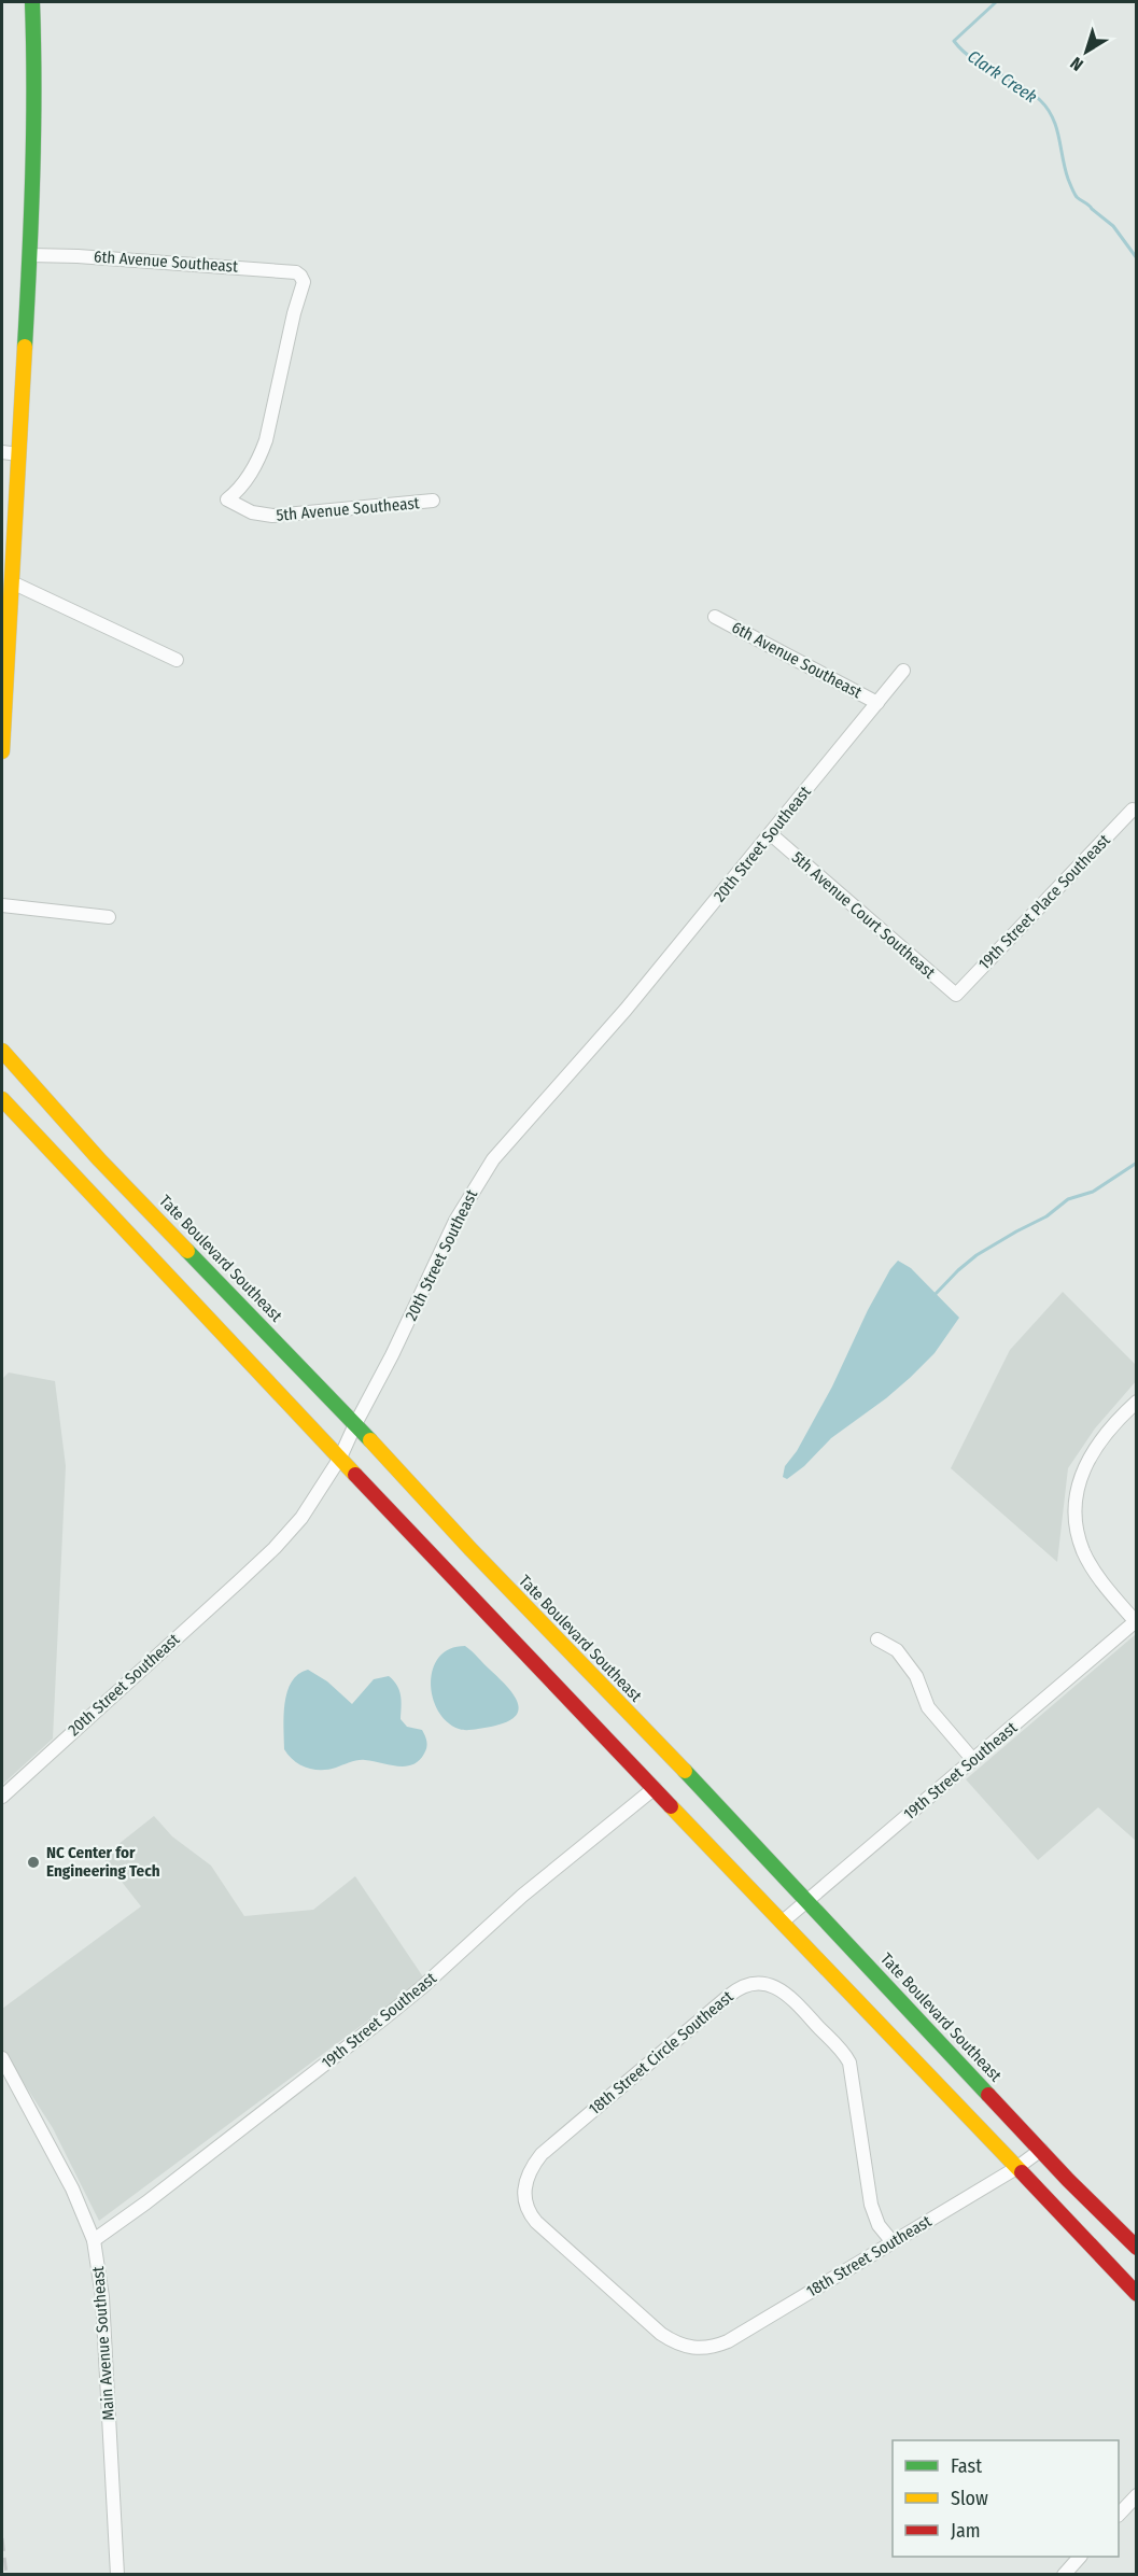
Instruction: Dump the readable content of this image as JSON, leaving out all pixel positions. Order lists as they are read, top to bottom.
{
  "streets": {
    "main road": ["Tate Boulevard Southeast"],
    "street": [
      "6th Avenue Southeast",
      "5th Avenue Southeast",
      "20th Street Southeast",
      "19th Street Place Southeast",
      "5th Avenue Court Southeast",
      "19th Street Southeast",
      "18th Street Circle Southeast",
      "18th Street Southeast",
      "Main Avenue Southeast"
    ]
  },
  "crossings": [
    ["6th Avenue Southeast", "5th Avenue Southeast"],
    ["6th Avenue Southeast", "20th Street Southeast"],
    ["20th Street Southeast", "5th Avenue Court Southeast"],
    ["20th Street Southeast", "Tate Boulevard Southeast"],
    ["19th Street Place Southeast", "5th Avenue Court Southeast"],
    ["Tate Boulevard Southeast", "19th Street Southeast"],
    ["Tate Boulevard Southeast", "18th Street Southeast"],
    ["19th Street Southeast", "Main Avenue Southeast"],
    ["18th Street Circle Southeast", "18th Street Southeast"]
  ],
  "water": ["Clark Creek"],
  "places": ["NC Center for Engineering Tech"],
  "legend": ["Fast", "Slow", "Jam"],
  "north": "bottom left"
}
